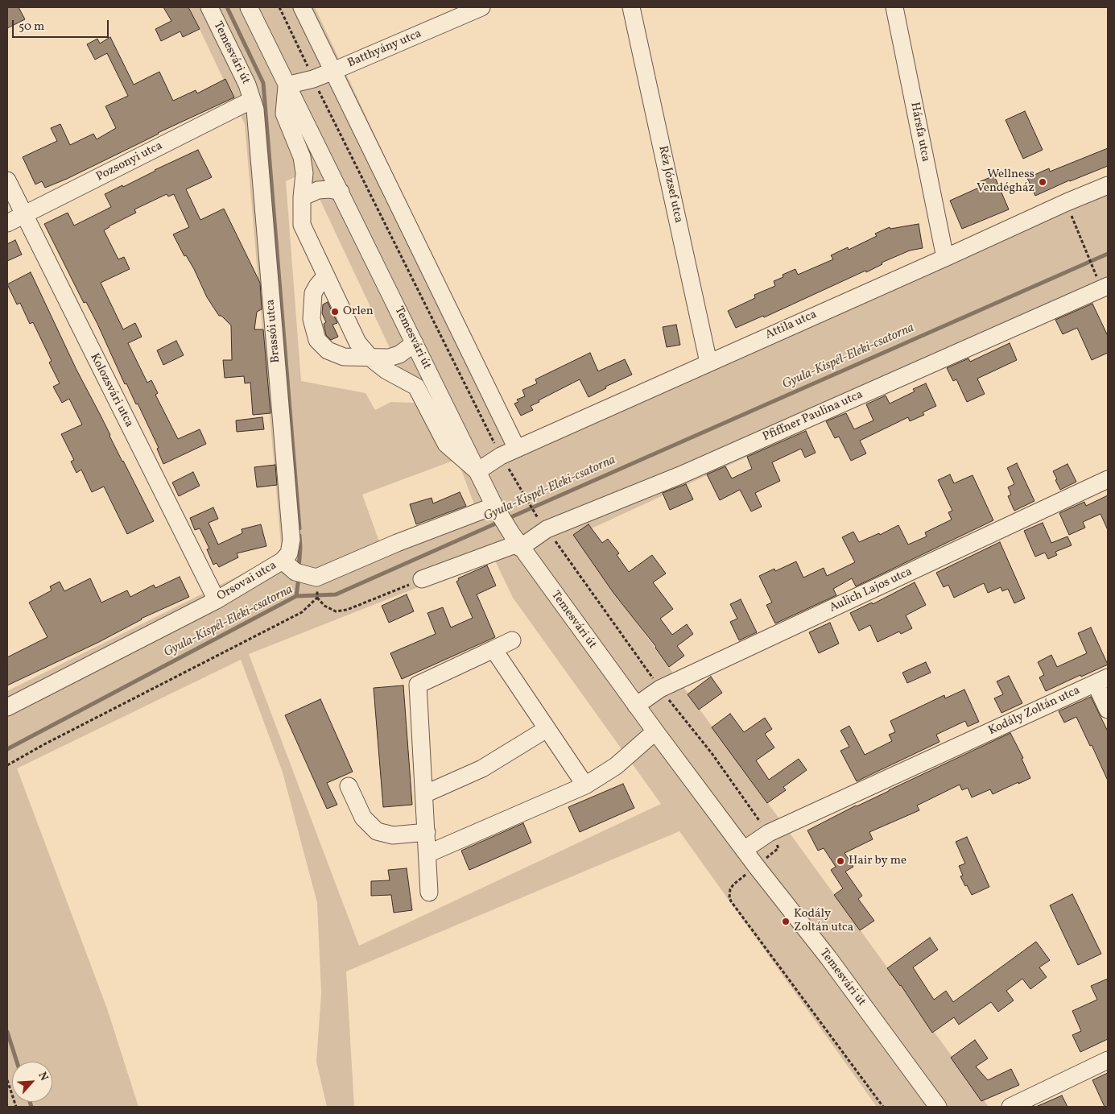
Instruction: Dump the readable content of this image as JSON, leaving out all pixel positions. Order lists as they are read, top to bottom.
{
  "streets": {
    "street": [
      "Batthyány utca",
      "Temesvári út",
      "Hársfa utca",
      "Pozsonyi utca",
      "Réz József utca",
      "Attila utca",
      "Brassói utca",
      "Kolozsvári utca",
      "Pfiffner Paulina utca",
      "Orsovai utca",
      "Aulich Lajos utca",
      "Kodály Zoltán utca"
    ]
  },
  "crossings": [
    ["Batthyány utca", "Temesvári út"],
    ["Temesvári út", "Pozsonyi utca"],
    ["Temesvári út", "Attila utca"],
    ["Temesvári út", "Brassói utca"],
    ["Temesvári út", "Pfiffner Paulina utca"],
    ["Temesvári út", "Aulich Lajos utca"],
    ["Temesvári út", "Kodály Zoltán utca"],
    ["Hársfa utca", "Attila utca"],
    ["Pozsonyi utca", "Brassói utca"],
    ["Pozsonyi utca", "Kolozsvári utca"],
    ["Réz József utca", "Attila utca"],
    ["Brassói utca", "Orsovai utca"],
    ["Kolozsvári utca", "Orsovai utca"]
  ],
  "water": ["Gyula-Kispél-Eleki-csatorna"],
  "places": [
    "Wellness Vendégház",
    "Orlen",
    "Hair by me",
    "Kodály Zoltán utca"
  ],
  "scale_bar": "50 m",
  "north": "top right"
}
